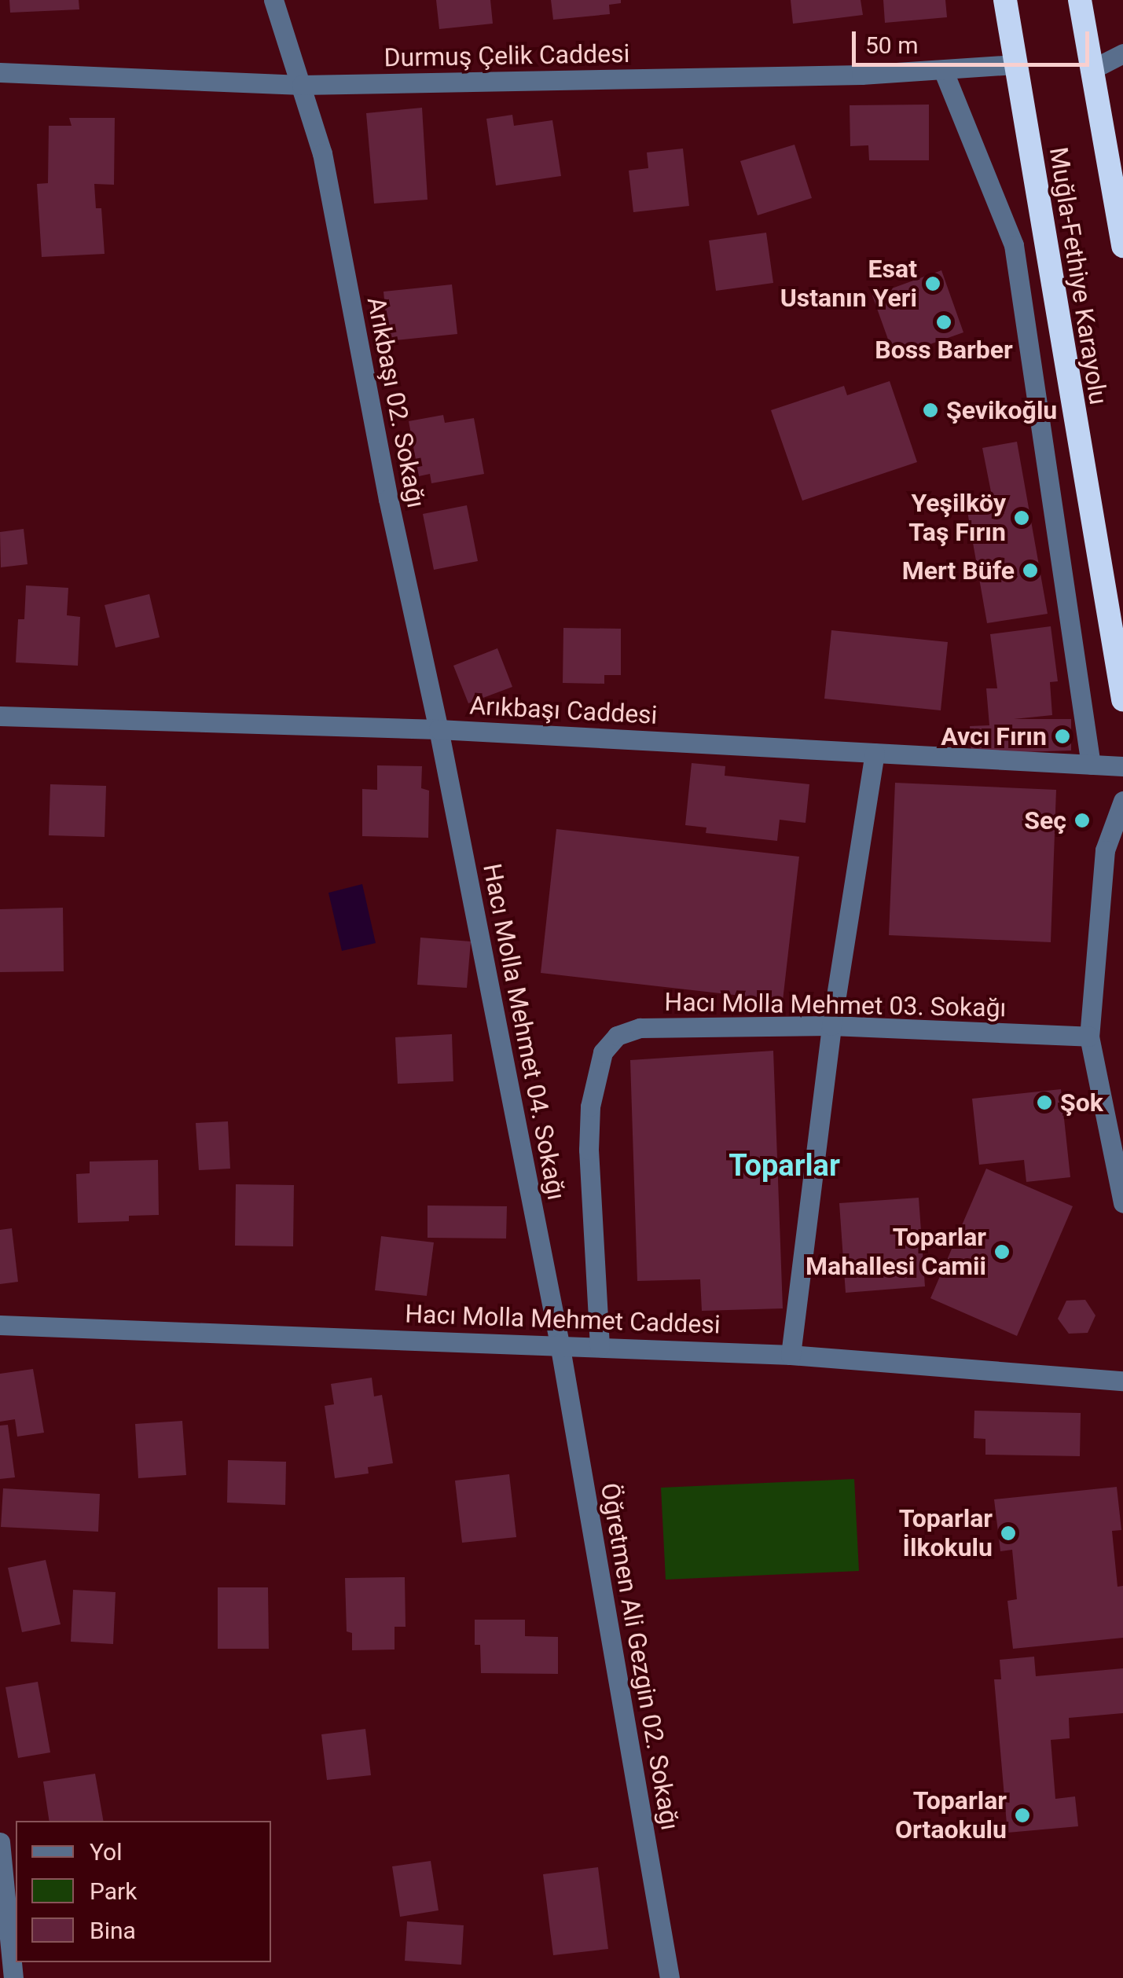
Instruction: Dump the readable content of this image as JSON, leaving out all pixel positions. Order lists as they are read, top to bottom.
{
  "streets": {
    "highway": ["Muğla-Fethiye Karayolu"],
    "street": [
      "Durmuş Çelik Caddesi",
      "Arıkbaşı 02. Sokağı",
      "Arıkbaşı Caddesi",
      "Hacı Molla Mehmet 03. Sokağı",
      "Hacı Molla Mehmet 04. Sokağı",
      "Hacı Molla Mehmet Caddesi",
      "Öğretmen Ali Gezgin 02. Sokağı"
    ]
  },
  "crossings": [
    ["Durmuş Çelik Caddesi", "Muğla-Fethiye Karayolu"],
    ["Durmuş Çelik Caddesi", "Arıkbaşı 02. Sokağı"],
    ["Arıkbaşı 02. Sokağı", "Arıkbaşı Caddesi"],
    ["Arıkbaşı 02. Sokağı", "Hacı Molla Mehmet 04. Sokağı"],
    ["Arıkbaşı Caddesi", "Hacı Molla Mehmet 04. Sokağı"],
    ["Hacı Molla Mehmet 03. Sokağı", "Hacı Molla Mehmet Caddesi"],
    ["Hacı Molla Mehmet 04. Sokağı", "Hacı Molla Mehmet Caddesi"],
    ["Hacı Molla Mehmet 04. Sokağı", "Öğretmen Ali Gezgin 02. Sokağı"],
    ["Hacı Molla Mehmet Caddesi", "Öğretmen Ali Gezgin 02. Sokağı"]
  ],
  "districts": ["Toparlar"],
  "places": [
    "Esat Ustanın Yeri",
    "Boss Barber",
    "Şevikoğlu",
    "Yeşilköy Taş Fırın",
    "Mert Büfe",
    "Avcı Fırın",
    "Seç",
    "Şok",
    "Toparlar Mahallesi Camii",
    "Toparlar İlkokulu",
    "Toparlar Ortaokulu"
  ],
  "legend": ["Yol", "Park", "Bina"],
  "scale_bar": "50 m"
}
